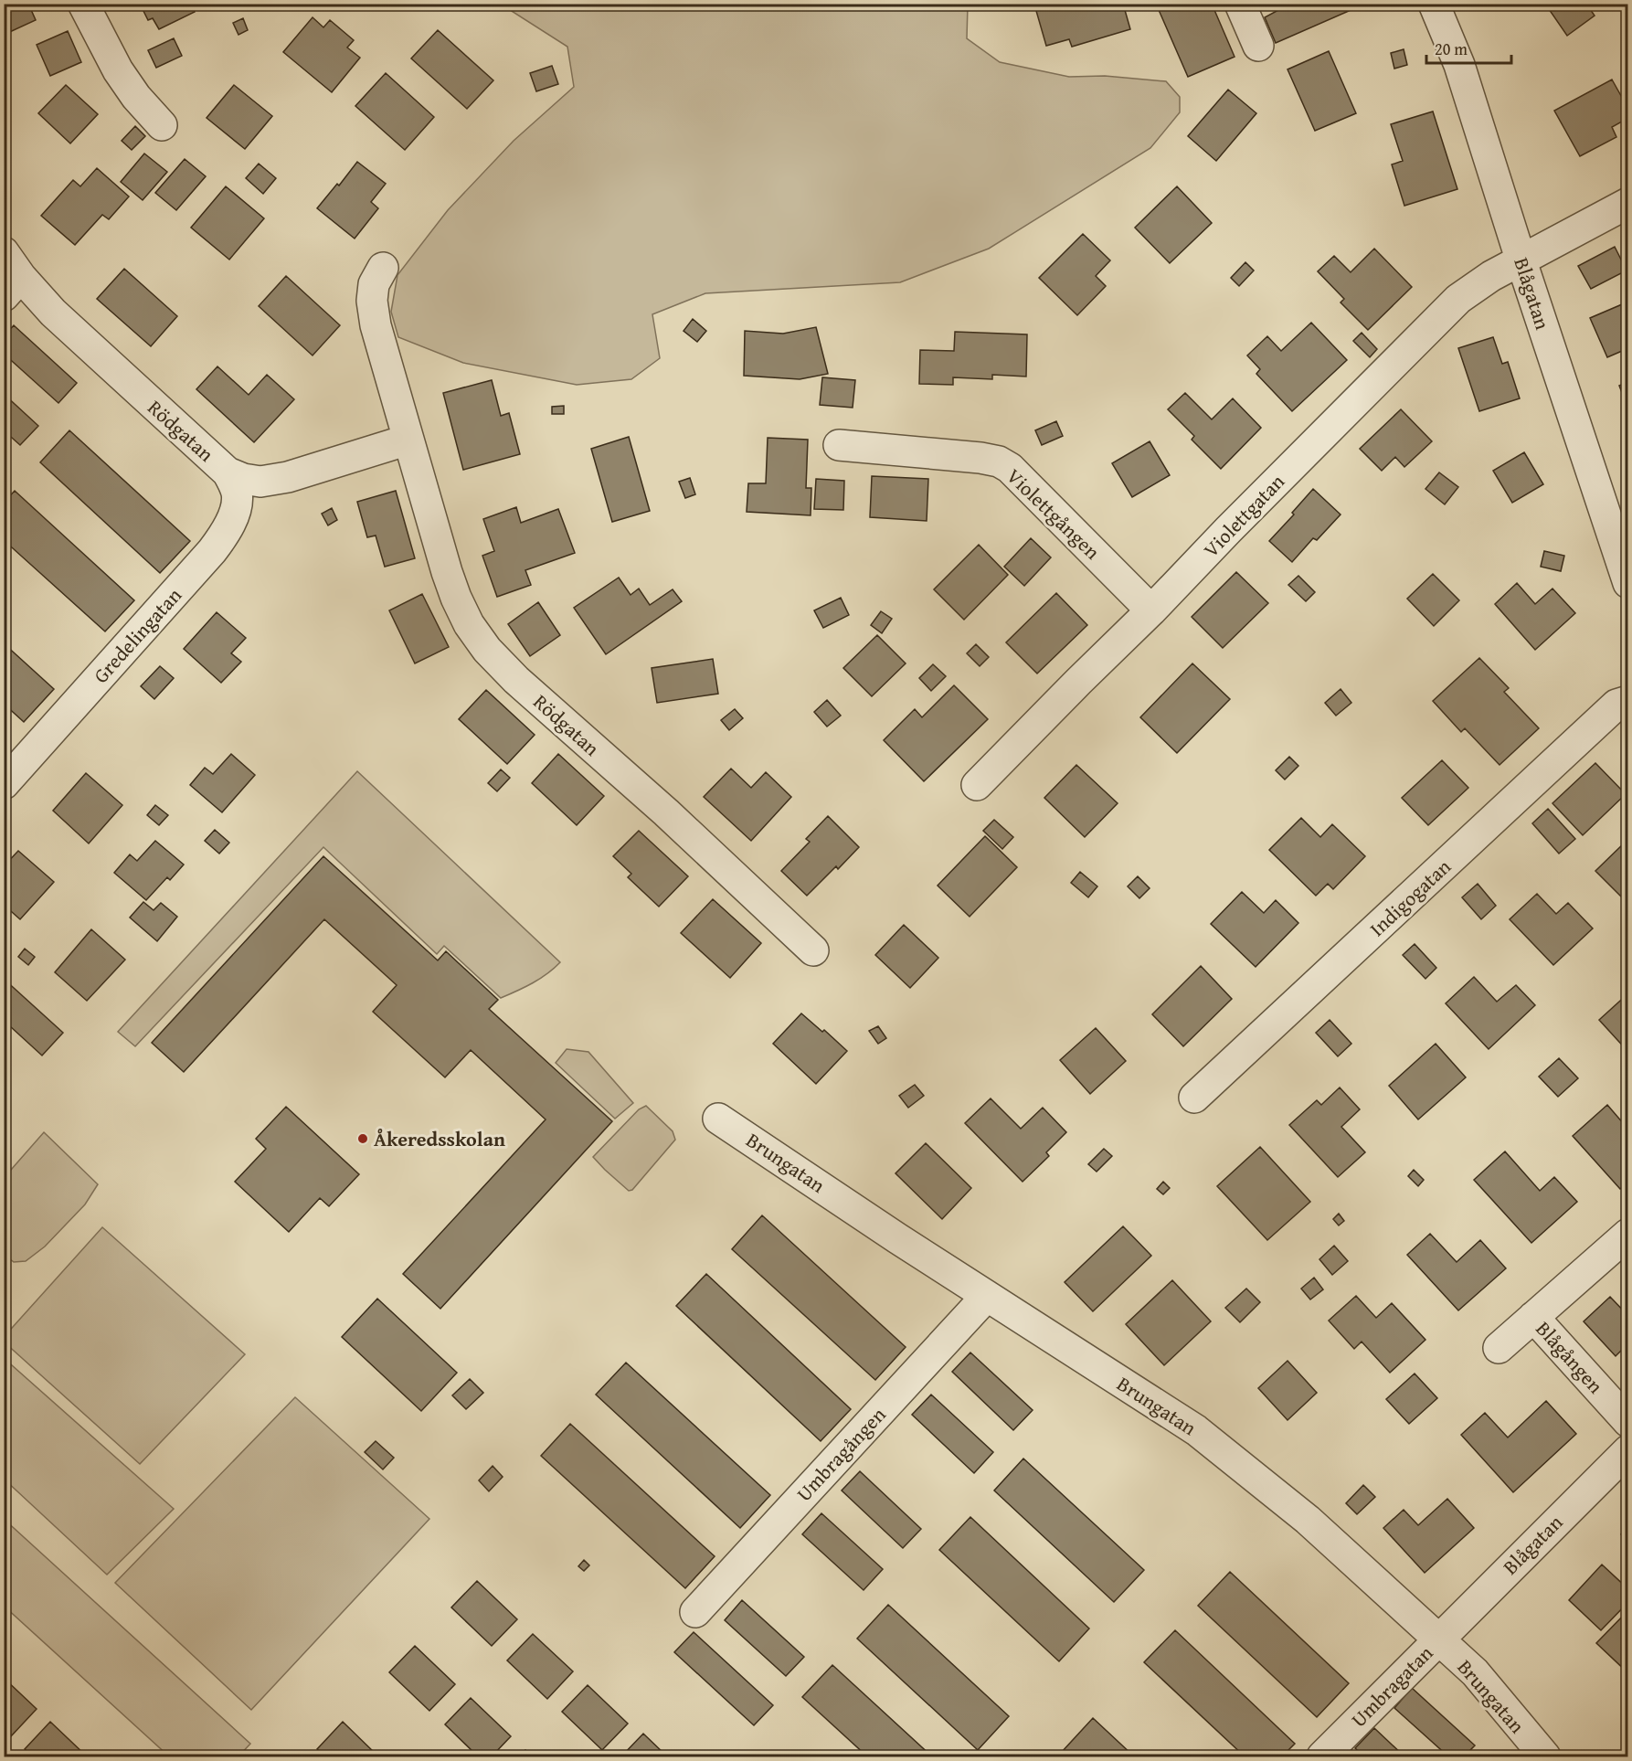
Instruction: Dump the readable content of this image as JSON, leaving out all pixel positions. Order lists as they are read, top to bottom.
{
  "streets": {
    "street": [
      "Blågatan",
      "Rödgatan",
      "Violettgången",
      "Violettgatan",
      "Gredelingatan",
      "Indigogatan",
      "Brungatan",
      "Blågången",
      "Umbragången",
      "Umbragatan"
    ]
  },
  "crossings": [
    ["Blågatan", "Violettgatan"],
    ["Blågatan", "Brungatan"],
    ["Blågatan", "Umbragatan"],
    ["Rödgatan", "Gredelingatan"],
    ["Violettgången", "Violettgatan"],
    ["Brungatan", "Umbragången"],
    ["Brungatan", "Umbragatan"]
  ],
  "places": ["Åkeredsskolan"],
  "scale_bar": "20 m"
}
